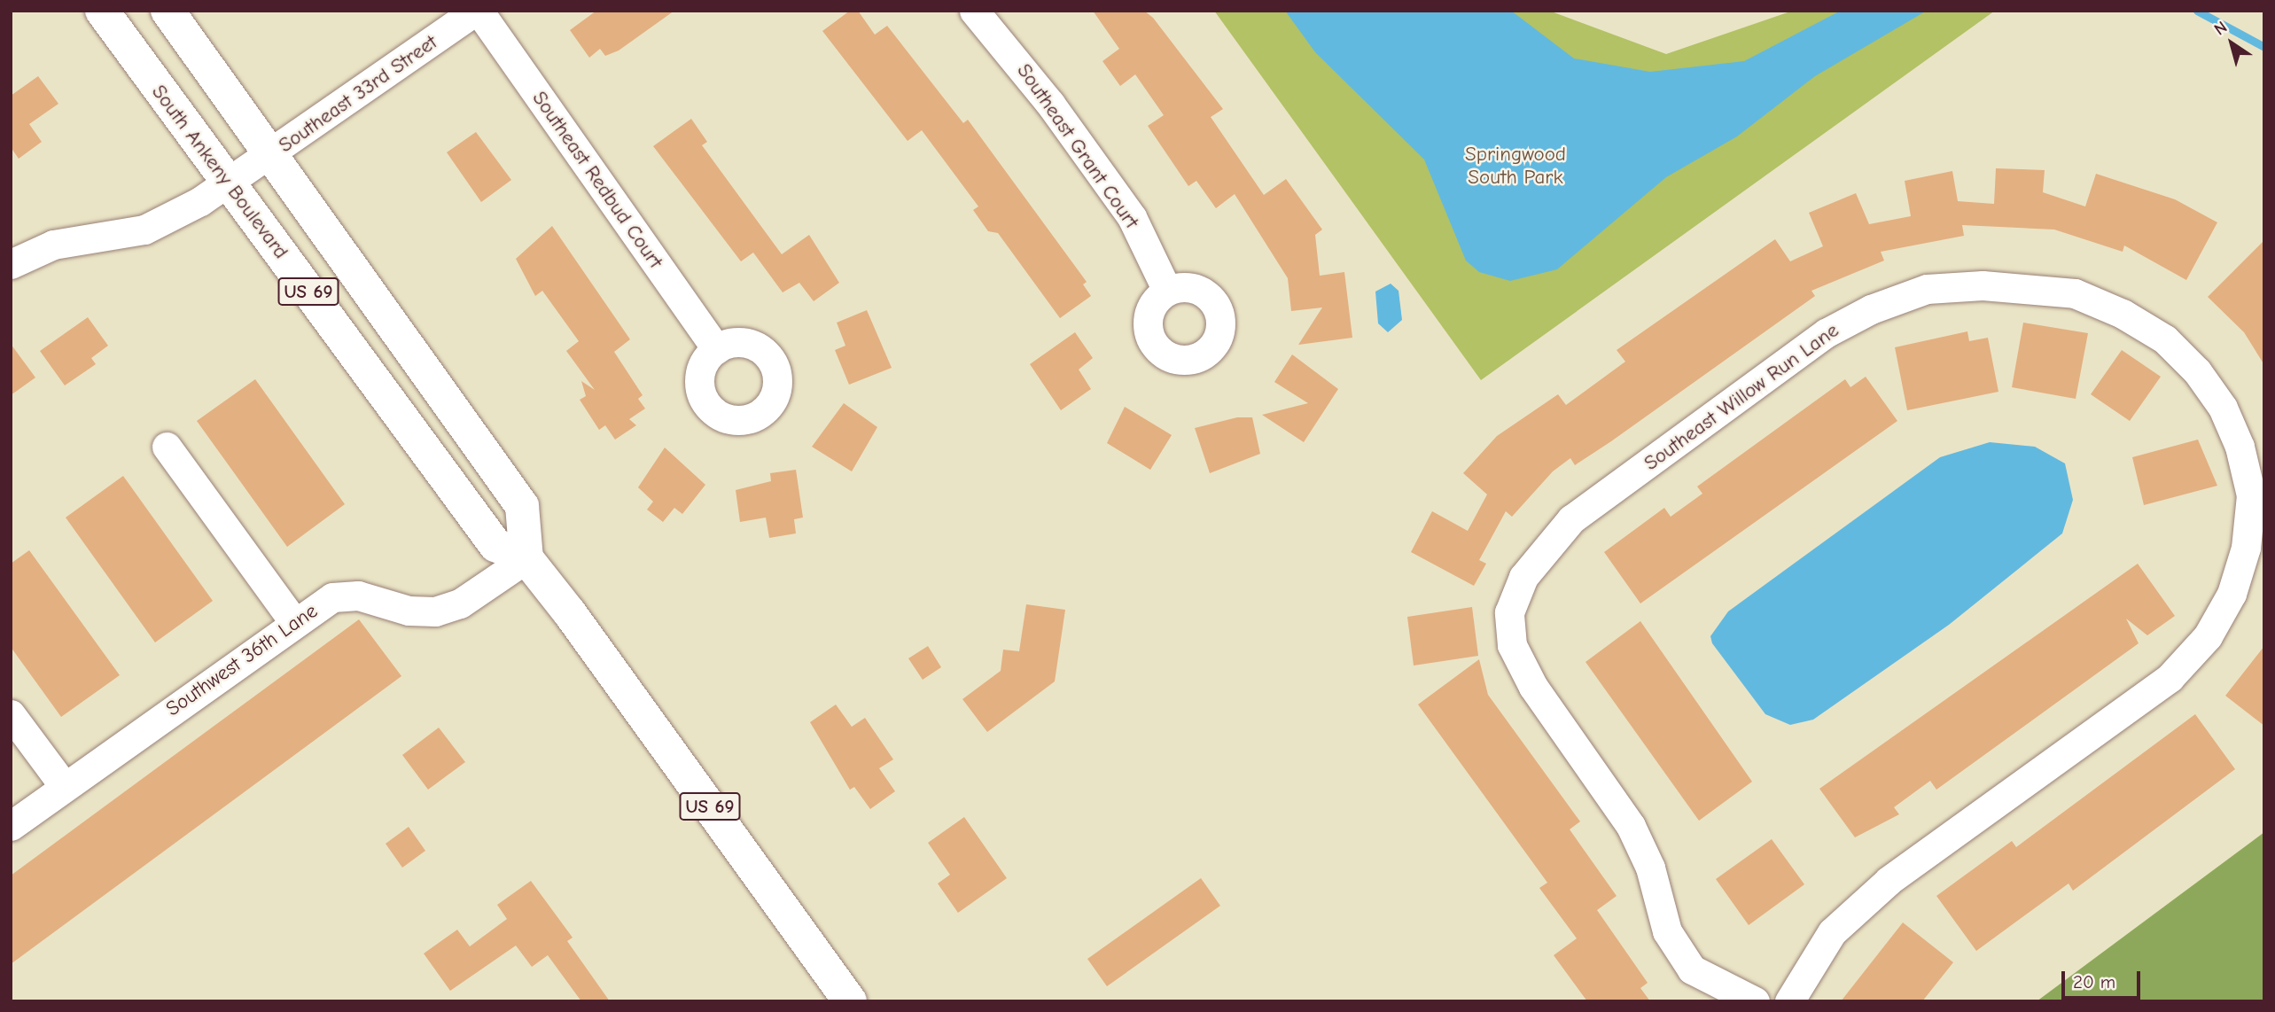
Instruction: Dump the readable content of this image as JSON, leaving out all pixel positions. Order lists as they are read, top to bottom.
{
  "streets": {
    "main road": ["South Ankeny Boulevard", "US 69"],
    "street": [
      "Southeast 33rd Street",
      "Southeast Grant Court",
      "Southeast Redbud Court",
      "Southeast Willow Run Lane",
      "Southwest 36th Lane"
    ]
  },
  "crossings": [
    ["Southeast 33rd Street", "South Ankeny Boulevard"],
    ["Southeast 33rd Street", "Southeast Redbud Court"],
    ["Southeast 33rd Street", "US 69"],
    ["South Ankeny Boulevard", "US 69"],
    ["South Ankeny Boulevard", "Southwest 36th Lane"],
    ["US 69", "Southwest 36th Lane"]
  ],
  "parks": ["Springwood South Park"],
  "scale_bar": "20 m",
  "north": "top left"
}
